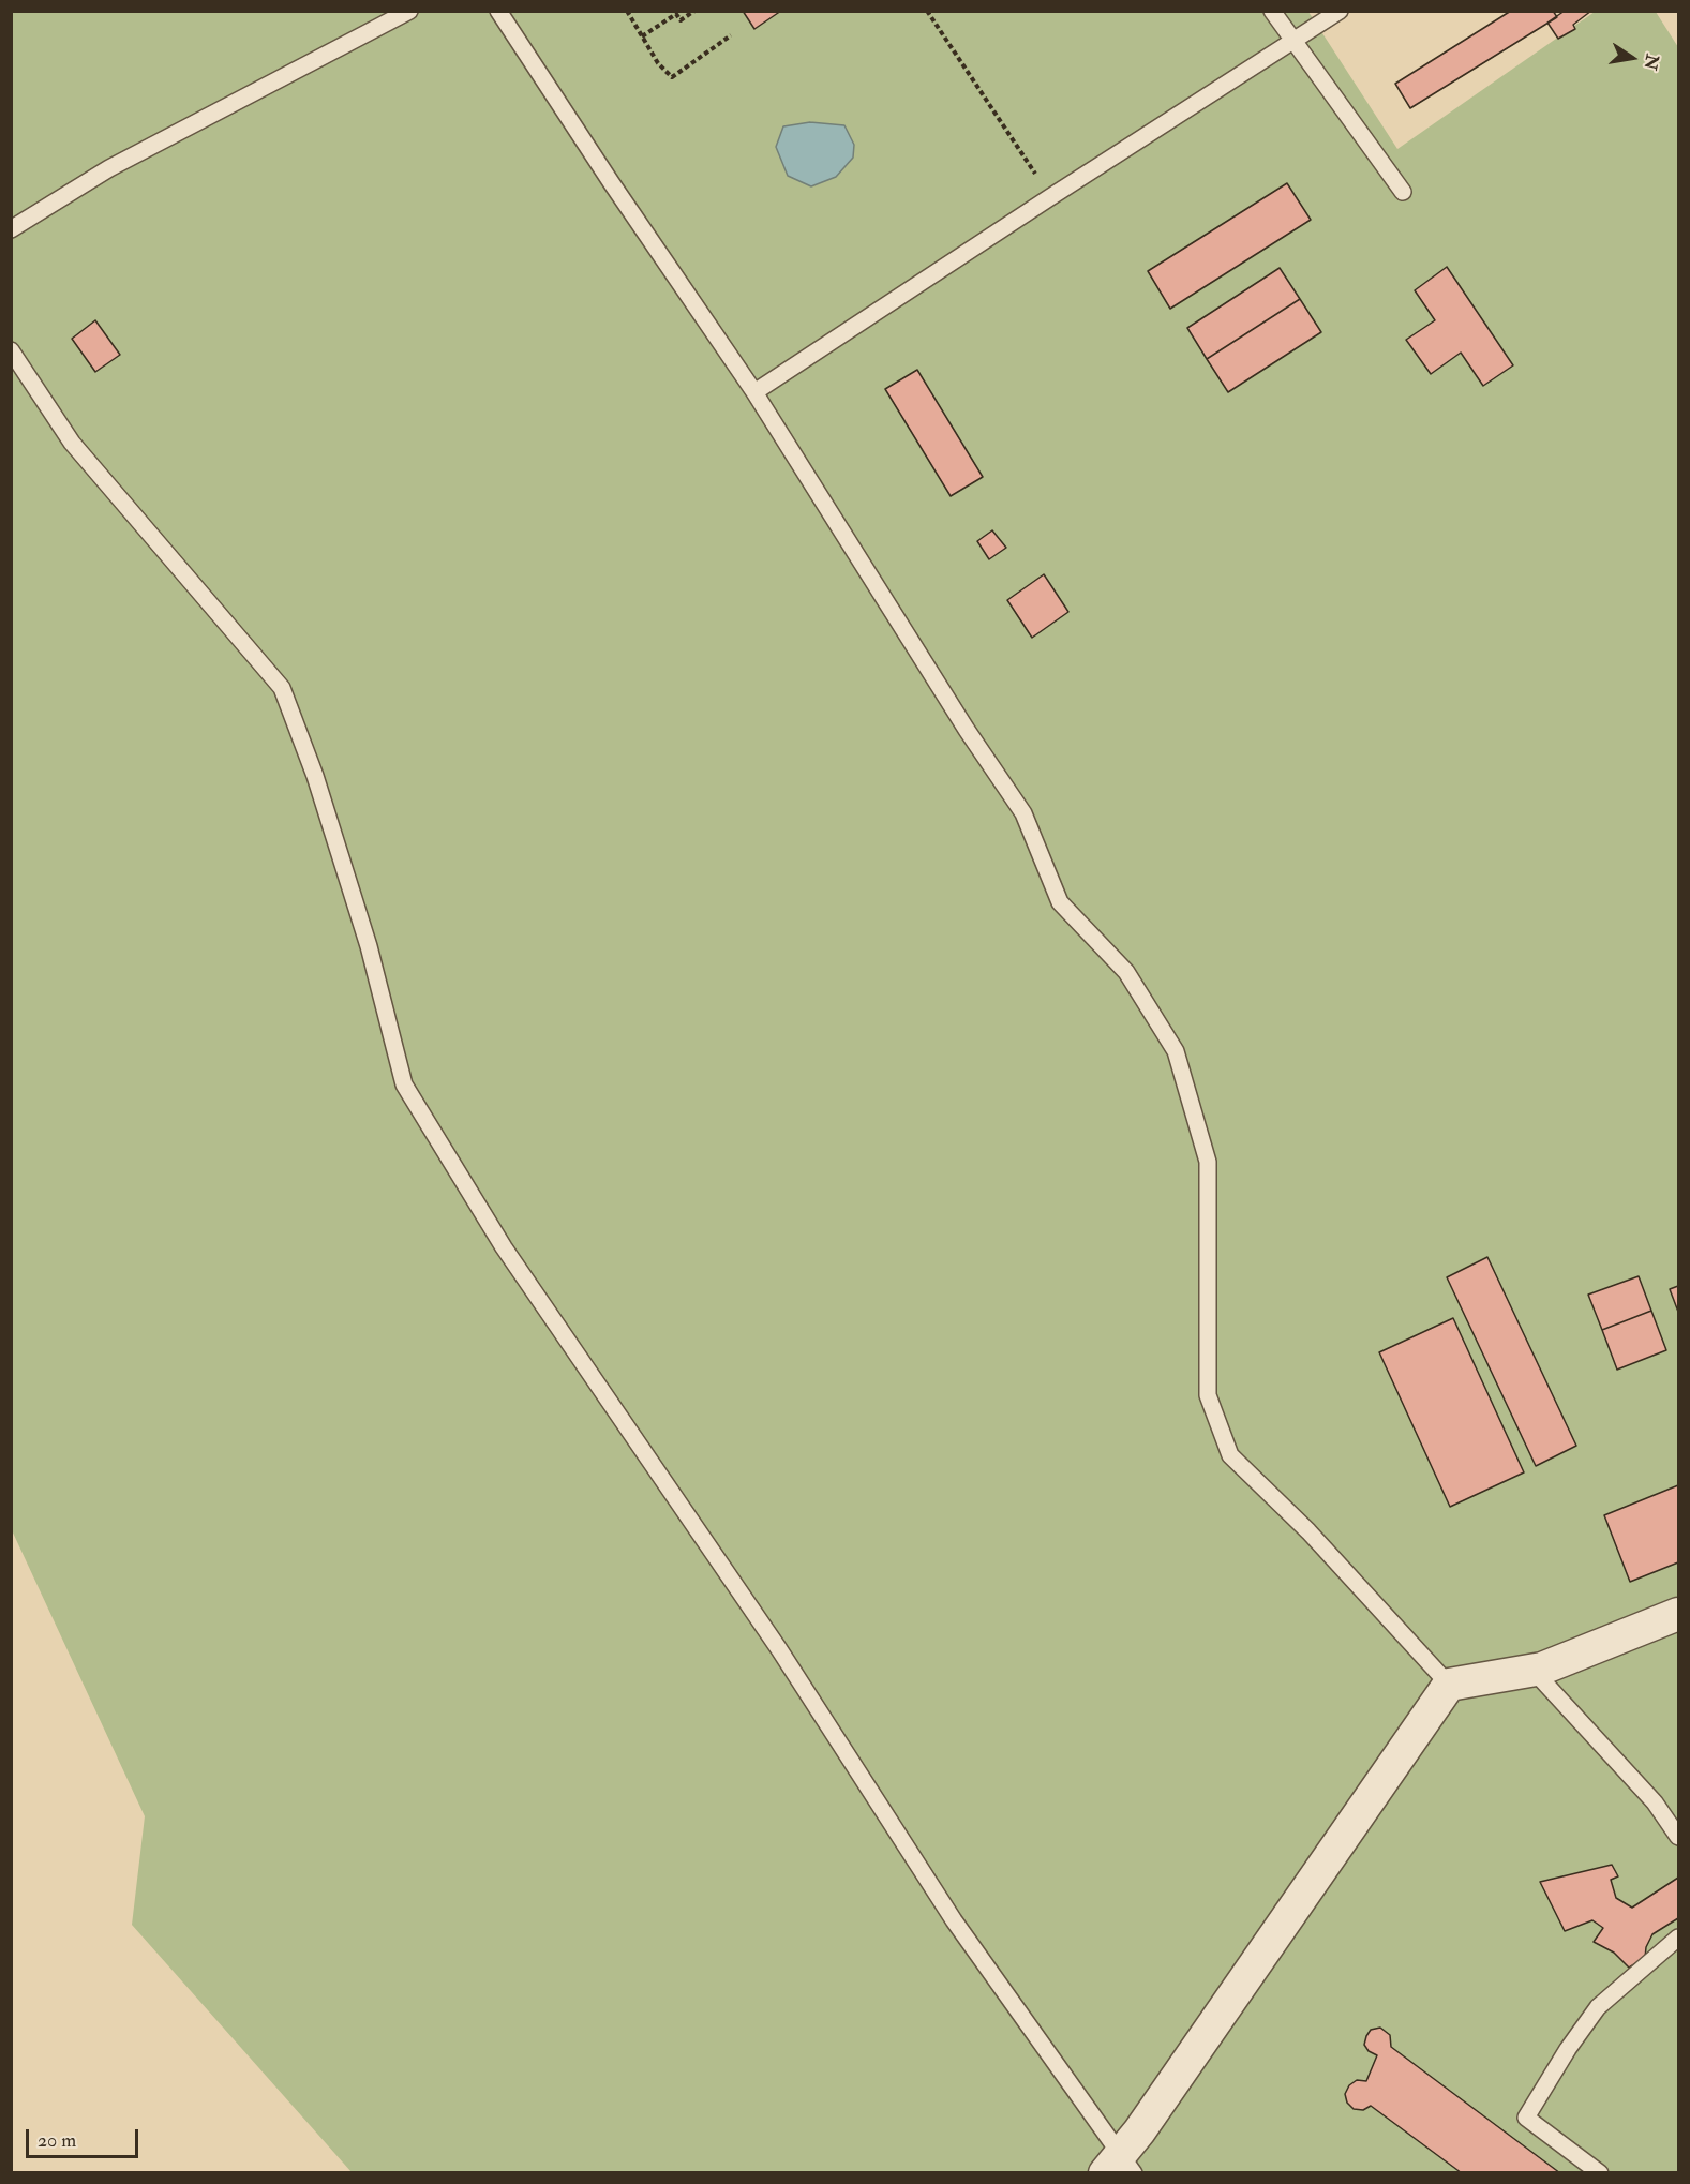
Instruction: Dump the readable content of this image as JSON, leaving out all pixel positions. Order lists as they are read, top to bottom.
{
  "scale_bar": "20 m",
  "north": "right"
}
